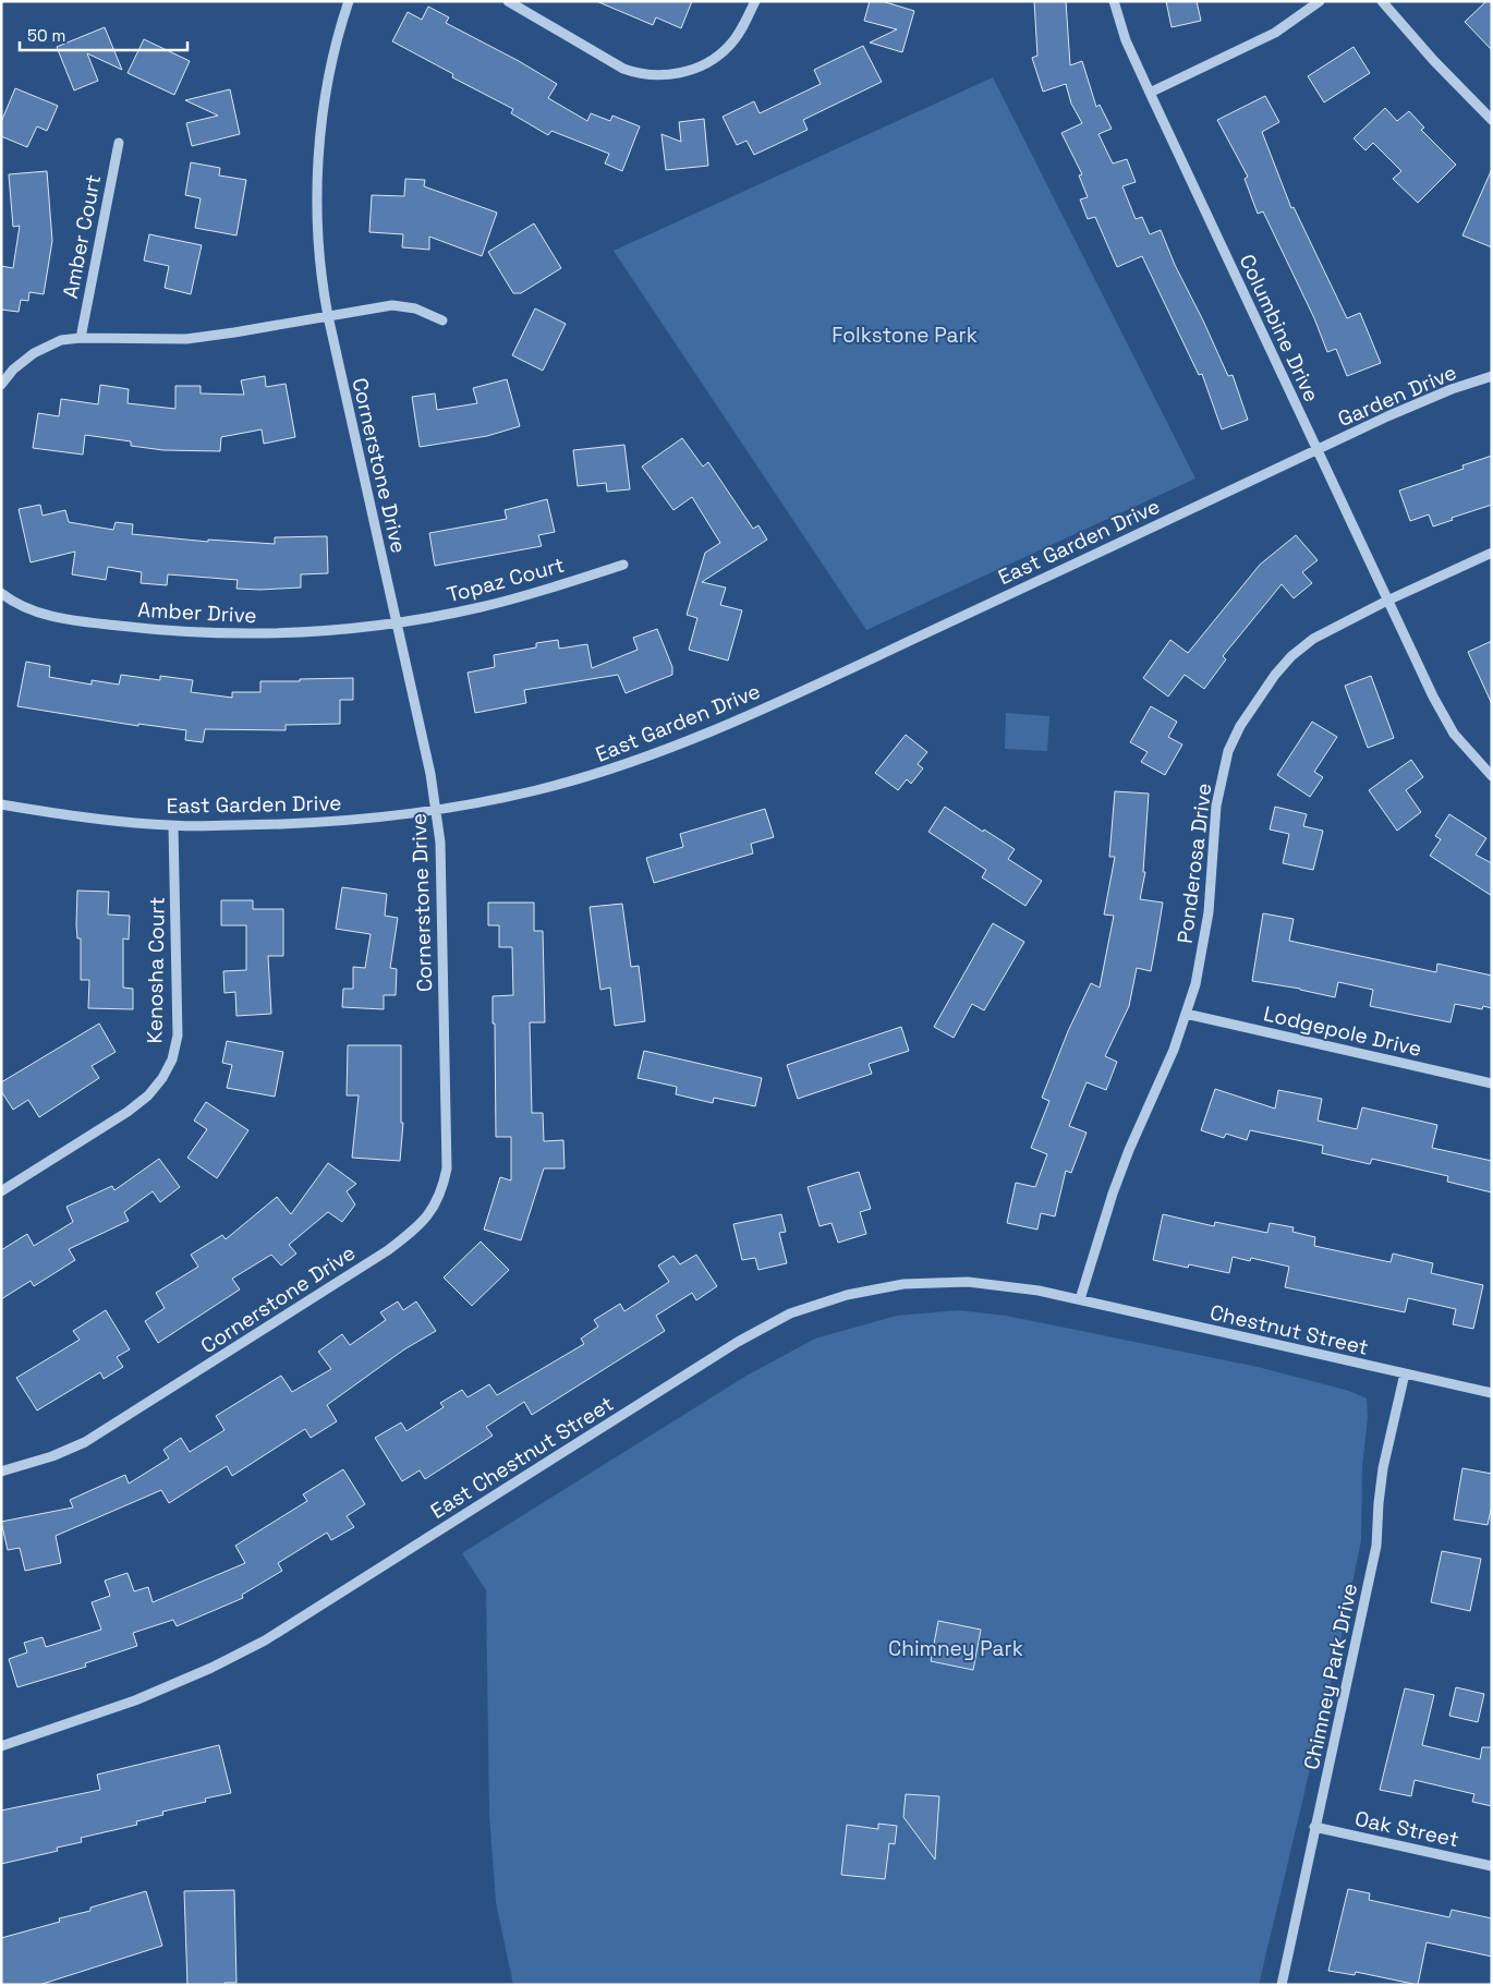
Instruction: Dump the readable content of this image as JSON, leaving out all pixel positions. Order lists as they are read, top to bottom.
{
  "streets": {
    "street": [
      "Amber Court",
      "Columbine Drive",
      "Garden Drive",
      "Cornerstone Drive",
      "East Garden Drive",
      "Topaz Court",
      "Amber Drive",
      "Ponderosa Drive",
      "Kenosha Court",
      "Lodgepole Drive",
      "Chestnut Street",
      "East Chestnut Street",
      "Chimney Park Drive",
      "Oak Street"
    ]
  },
  "crossings": [
    ["Columbine Drive", "Garden Drive"],
    ["Columbine Drive", "East Garden Drive"],
    ["Columbine Drive", "Ponderosa Drive"],
    ["Garden Drive", "East Garden Drive"],
    ["Cornerstone Drive", "East Garden Drive"],
    ["Cornerstone Drive", "Topaz Court"],
    ["Cornerstone Drive", "Amber Drive"],
    ["East Garden Drive", "Kenosha Court"],
    ["Topaz Court", "Amber Drive"],
    ["Ponderosa Drive", "Lodgepole Drive"],
    ["Ponderosa Drive", "Chestnut Street"],
    ["Ponderosa Drive", "East Chestnut Street"],
    ["Chestnut Street", "East Chestnut Street"],
    ["Chestnut Street", "Chimney Park Drive"],
    ["Chimney Park Drive", "Oak Street"]
  ],
  "parks": ["Folkstone Park", "Chimney Park"],
  "scale_bar": "50 m"
}
